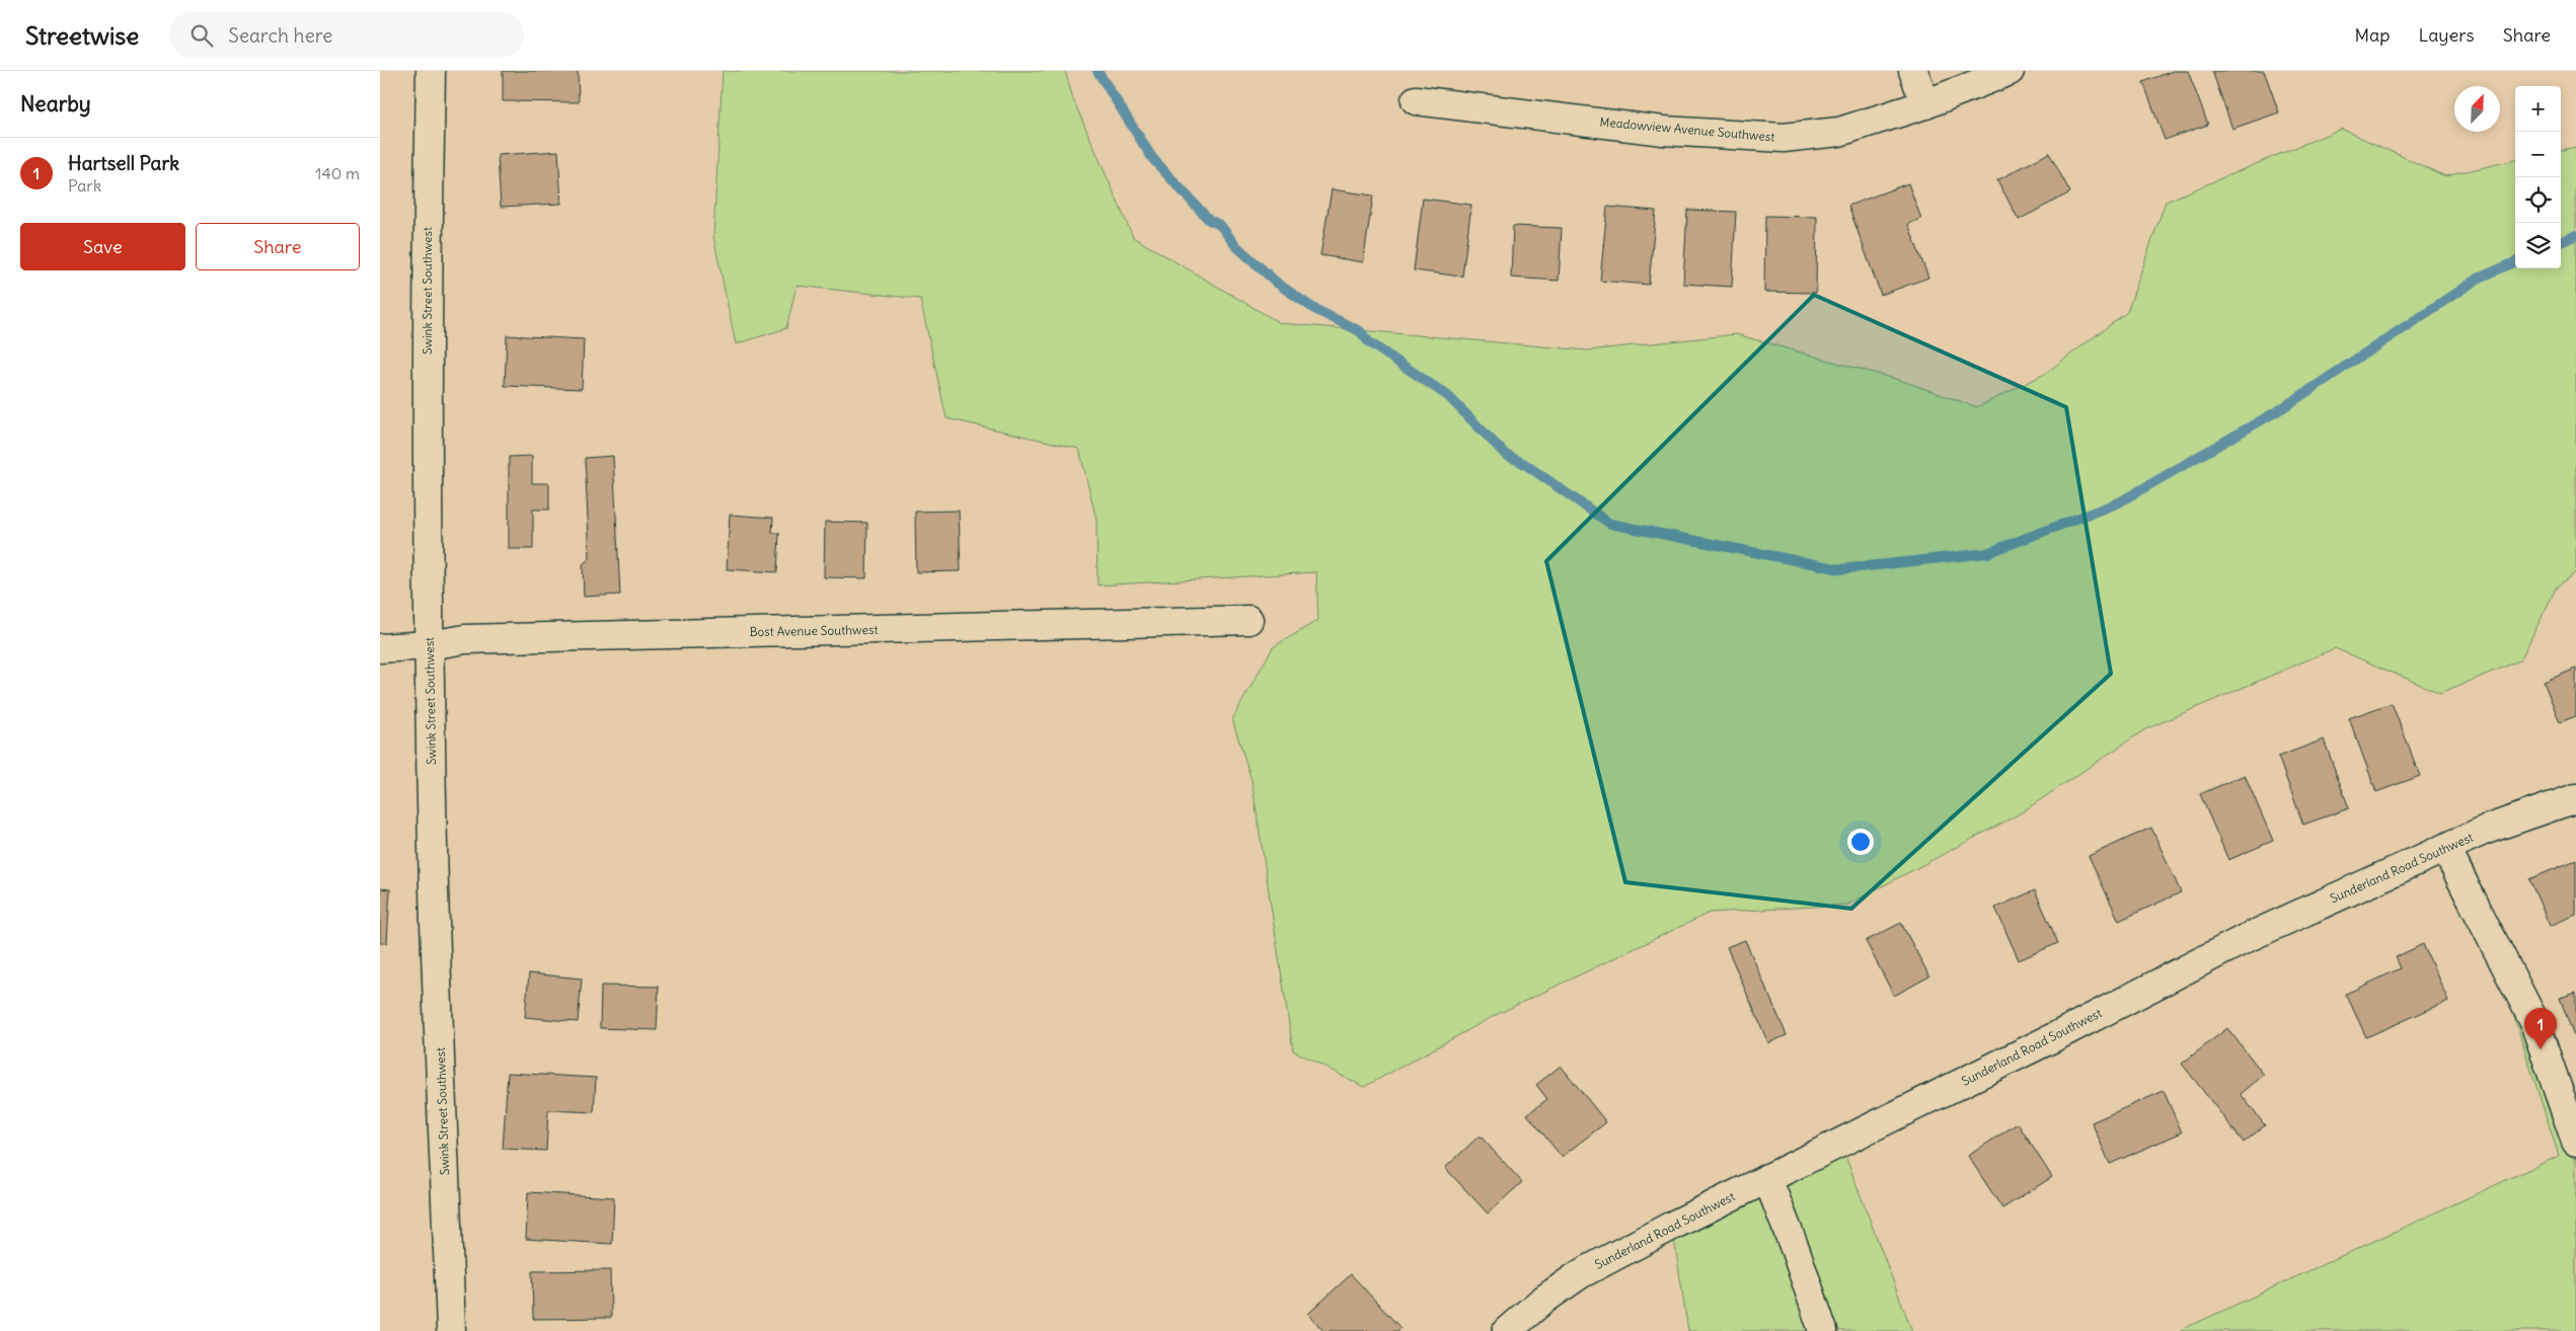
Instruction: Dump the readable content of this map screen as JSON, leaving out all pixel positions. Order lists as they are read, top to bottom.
{
  "streets": {
    "street": [
      "Meadowview Avenue Southwest",
      "Swink Street Southwest",
      "Bost Avenue Southwest",
      "Sunderland Road Southwest"
    ]
  },
  "crossings": [
    ["Swink Street Southwest", "Bost Avenue Southwest"]
  ],
  "north": "top right",
  "page": {
    "header": "Streetwise",
    "search": "Search here",
    "nav": ["Map", "Layers", "Share"],
    "heading": "Nearby",
    "map_buttons": ["+", "−"],
    "list": [
      {
        "mark": "1",
        "name": "Hartsell Park",
        "note": "Park",
        "value": "140 m"
      }
    ],
    "buttons": ["Save", "Share"],
    "pins": "1"
  }
}
